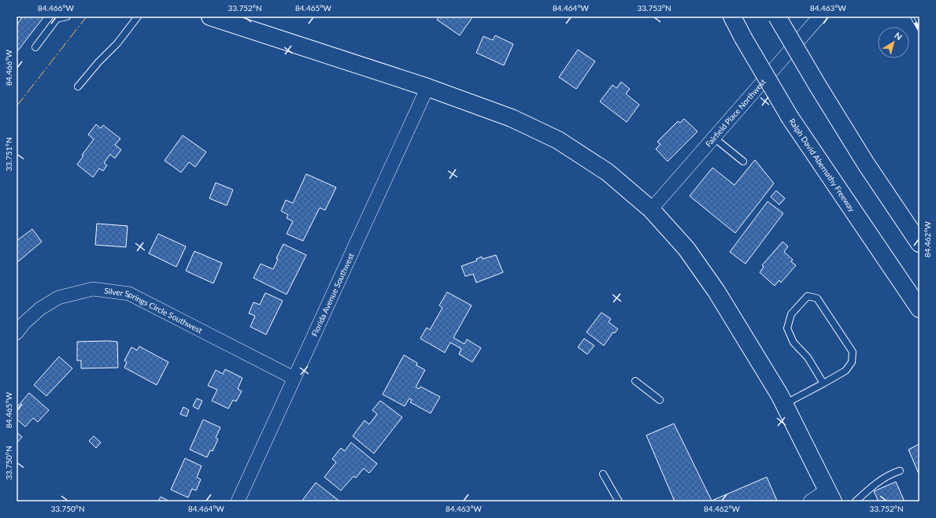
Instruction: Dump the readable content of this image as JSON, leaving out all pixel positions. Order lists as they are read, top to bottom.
{
  "streets": {
    "main road": ["Ralph David Abernathy Freeway"],
    "street": ["Fairfield Place Northwest", "Florida Avenue Southwest", "Silver Springs Circle Southwest"]
  },
  "crossings": [
    ["Florida Avenue Southwest", "Silver Springs Circle Southwest"]
  ],
  "north": "top right",
  "coordinates": [
    "84.466°W",
    "33.752°N",
    "84.465°W",
    "84.464°W",
    "33.753°N",
    "84.463°W",
    "33.751°N",
    "84.462°W",
    "33.750°N"
  ]
}
